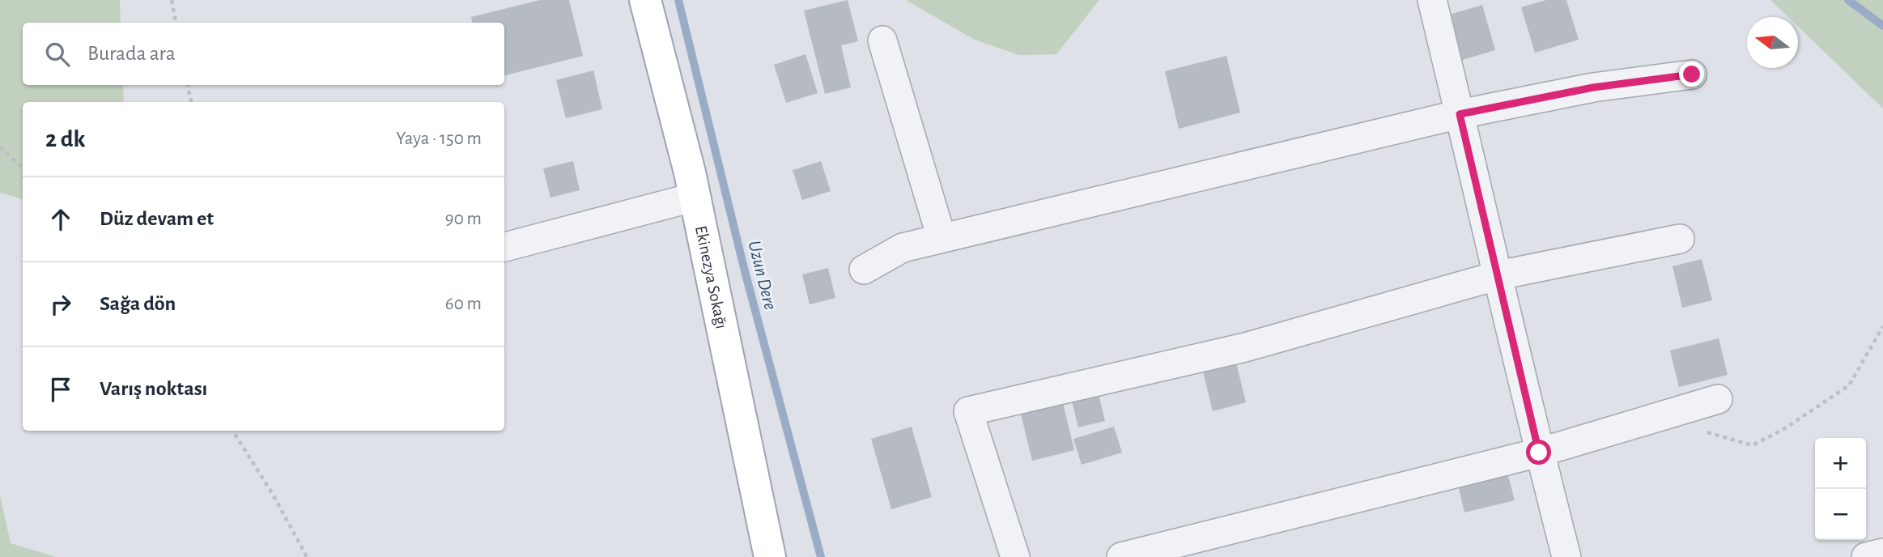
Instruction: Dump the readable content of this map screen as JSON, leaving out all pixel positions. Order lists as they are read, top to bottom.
{
  "streets": {
    "main road": ["Ekinezya Sokağı"]
  },
  "water": ["Uzun Dere"],
  "north": "left",
  "page": {
    "search": "Burada ara",
    "heading": ["2 dk", "Yaya · 150 m"],
    "list": [
      ["Düz devam et", "90 m"],
      ["Sağa dön", "60 m"],
      "Varış noktası"
    ],
    "map_buttons": ["+", "−"]
  }
}
